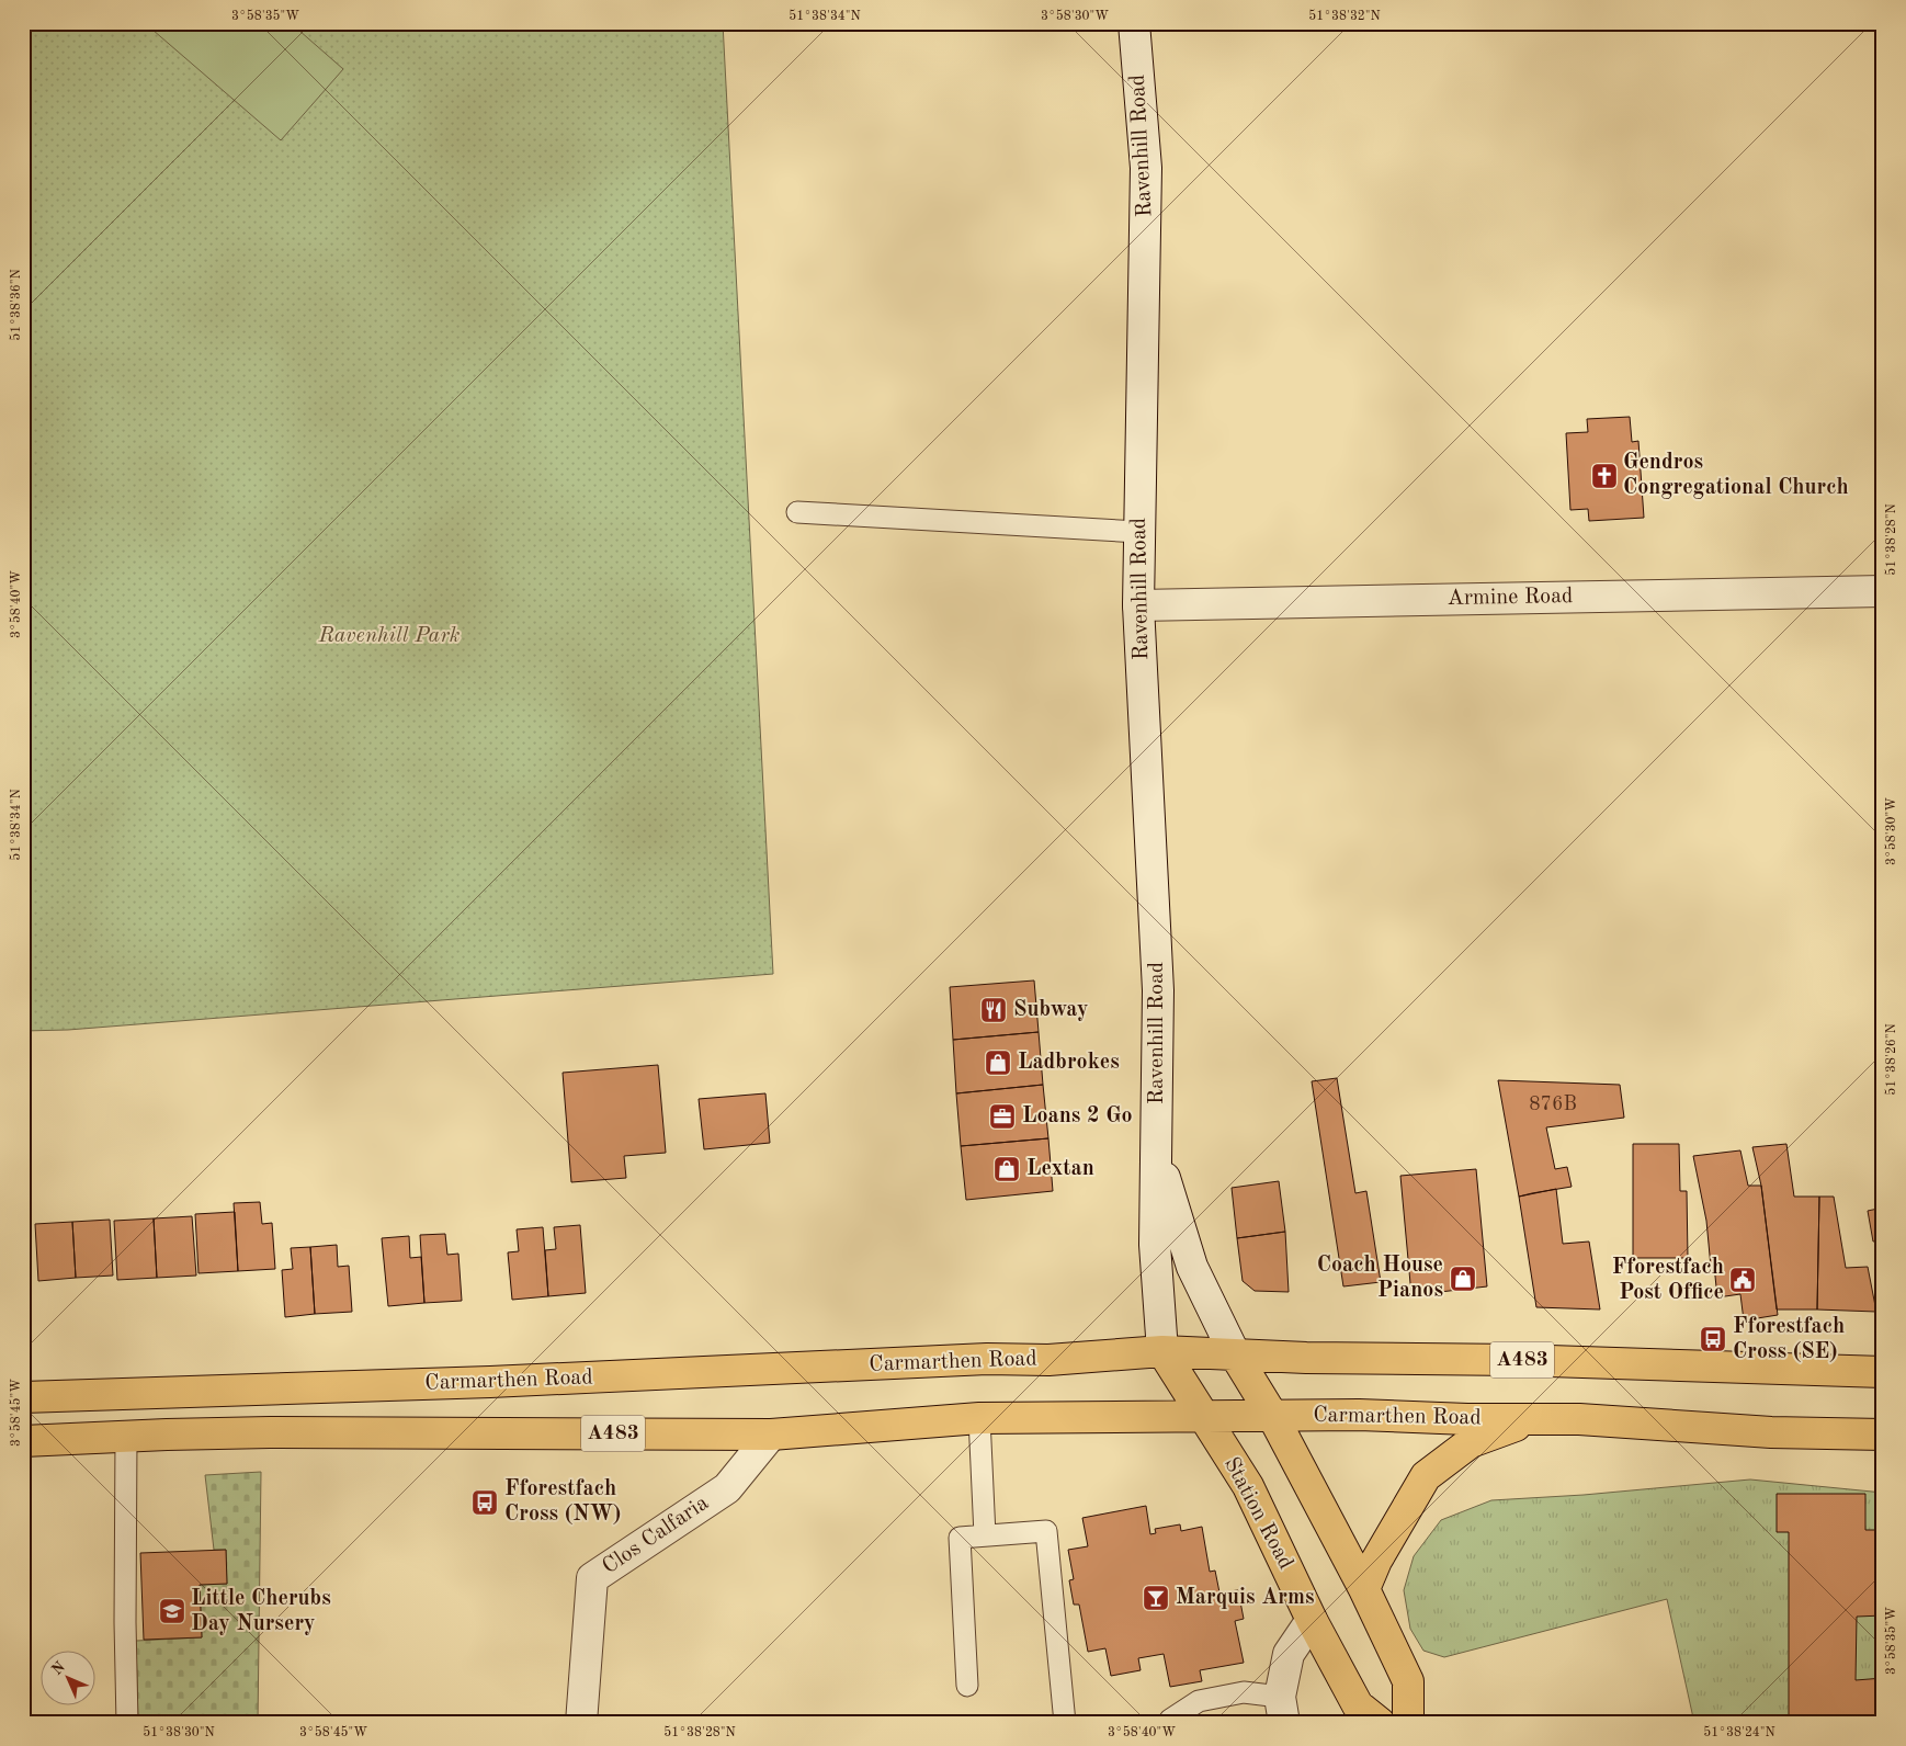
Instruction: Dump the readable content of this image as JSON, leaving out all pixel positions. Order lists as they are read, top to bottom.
{
  "streets": {
    "main road": ["A483", "Carmarthen Road", "Station Road"],
    "street": ["Ravenhill Road", "Armine Road", "Clos Calfaria"]
  },
  "crossings": [
    ["Ravenhill Road", "Armine Road"],
    ["Ravenhill Road", "Carmarthen Road"],
    ["Ravenhill Road", "Station Road"],
    ["Carmarthen Road", "Station Road"],
    ["Carmarthen Road", "Clos Calfaria"]
  ],
  "parks": ["Ravenhill Park"],
  "places": {
    "church": ["Gendros Congregational Church"],
    "restaurant": ["Subway"],
    "shop": ["Ladbrokes", "Lextan", "Coach House Pianos"],
    "office": ["Loans 2 Go"],
    "public building": ["Fforestfach Post Office"],
    "bus stop": ["Fforestfach Cross (SE)", "Fforestfach Cross (NW)"],
    "bar": ["Marquis Arms"],
    "school or university": ["Little Cherubs Day Nursery"]
  },
  "house_numbers": ["876B"],
  "north": "top left",
  "coordinates": [
    "3°58'35\"W",
    "51°38'34\"N",
    "3°58'30\"W",
    "51°38'32\"N",
    "51°38'36\"N",
    "51°38'28\"N",
    "3°58'40\"W",
    "51°38'26\"N",
    "3°58'45\"W",
    "51°38'30\"N",
    "51°38'24\"N"
  ]
}
